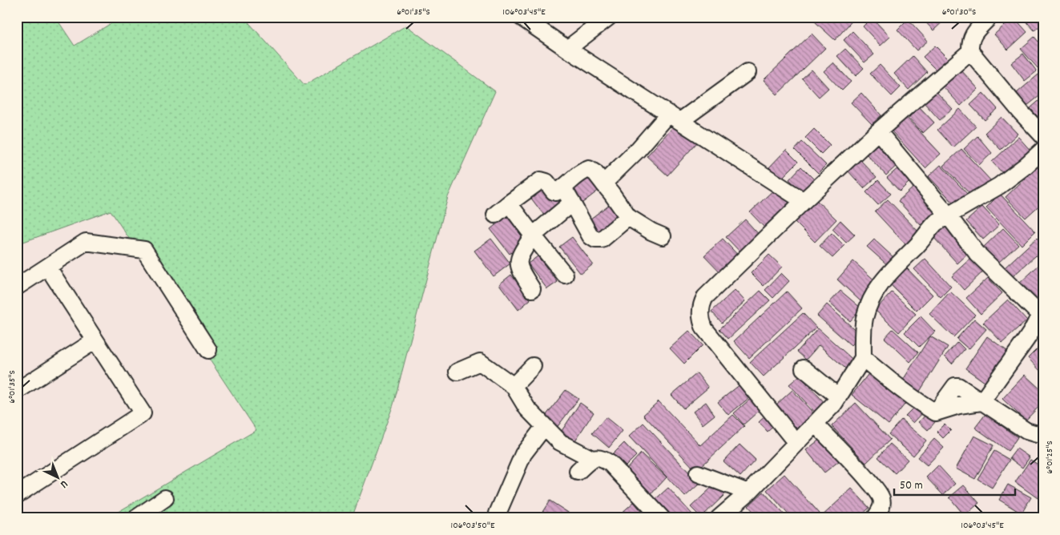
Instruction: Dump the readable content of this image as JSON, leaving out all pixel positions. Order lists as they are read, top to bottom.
{
  "scale_bar": "50 m",
  "north": "bottom right",
  "coordinates": [
    "6°01'35\"S",
    "106°03'45\"E",
    "6°01'30\"S",
    "6°01'25\"S",
    "106°03'50\"E"
  ]
}
